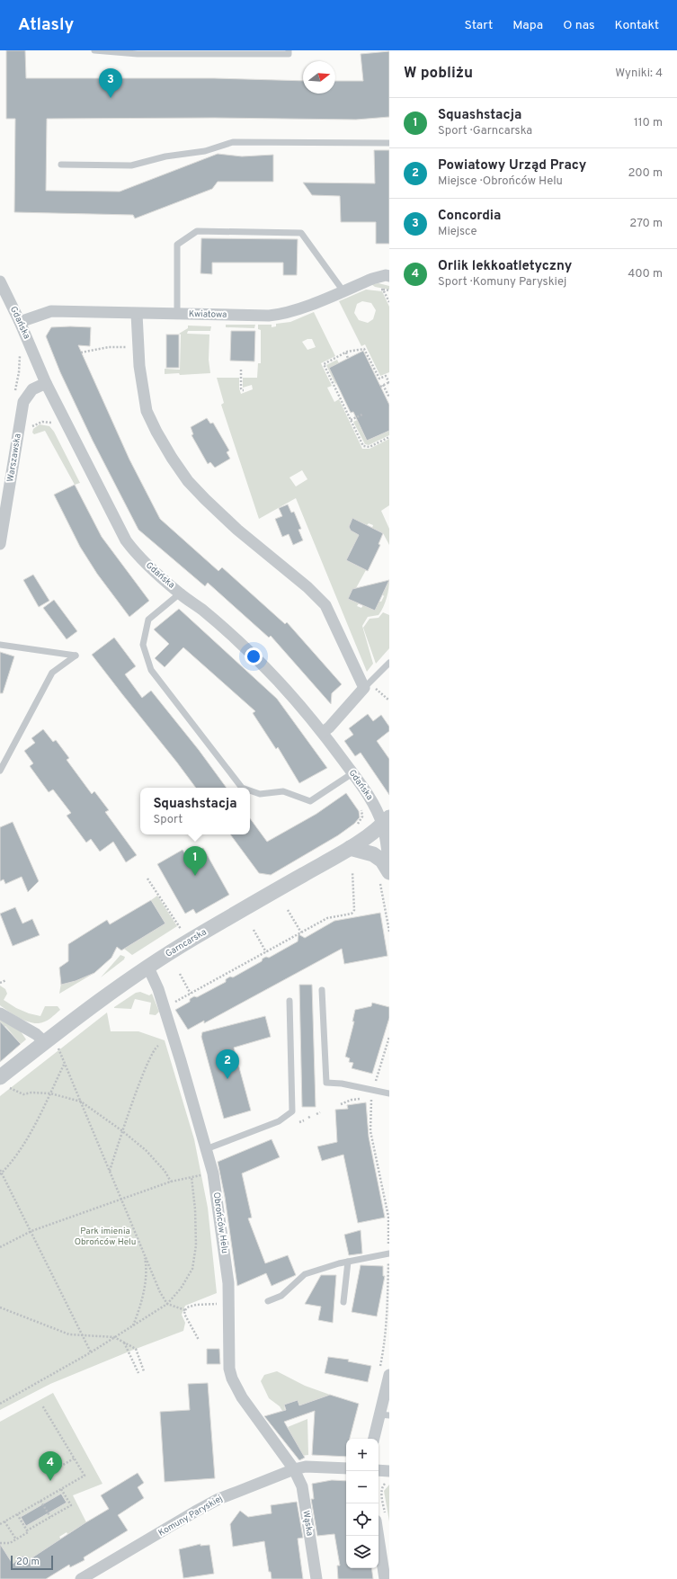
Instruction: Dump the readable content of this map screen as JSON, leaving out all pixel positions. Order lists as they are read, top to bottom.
{
  "streets": {
    "street": [
      "Kwiatowa",
      "Gdańska",
      "Warszawska",
      "Garncarska",
      "Obrońców Helu",
      "Komuny Paryskiej",
      "Wąska"
    ]
  },
  "crossings": [
    ["Kwiatowa", "Gdańska"],
    ["Gdańska", "Warszawska"],
    ["Gdańska", "Garncarska"],
    ["Garncarska", "Obrońców Helu"],
    ["Obrońców Helu", "Komuny Paryskiej"],
    ["Obrońców Helu", "Wąska"],
    ["Komuny Paryskiej", "Wąska"]
  ],
  "parks": ["Park imienia Obrońców Helu"],
  "scale_bar": "20 m",
  "north": "right",
  "page": {
    "header": "Atlasly",
    "nav": [
      "Start",
      "Mapa",
      "O nas",
      "Kontakt"
    ],
    "heading": ["W pobliżu", "Wyniki: 4"],
    "pins": [
      "3",
      "1",
      "2",
      "4"
    ],
    "list": [
      {
        "mark": "1",
        "name": "Squashstacja",
        "note": "Sport · Garncarska",
        "value": "110 m"
      },
      {
        "mark": "2",
        "name": "Powiatowy Urząd Pracy",
        "note": "Miejsce · Obrońców Helu",
        "value": "200 m"
      },
      {
        "mark": "3",
        "name": "Concordia",
        "note": "Miejsce",
        "value": "270 m"
      },
      {
        "mark": "4",
        "name": "Orlik lekkoatletyczny",
        "note": "Sport · Komuny Paryskiej",
        "value": "400 m"
      }
    ],
    "popup": ["Squashstacja", "Sport"],
    "map_buttons": ["+", "−"],
    "scale": "20 m"
  }
}
